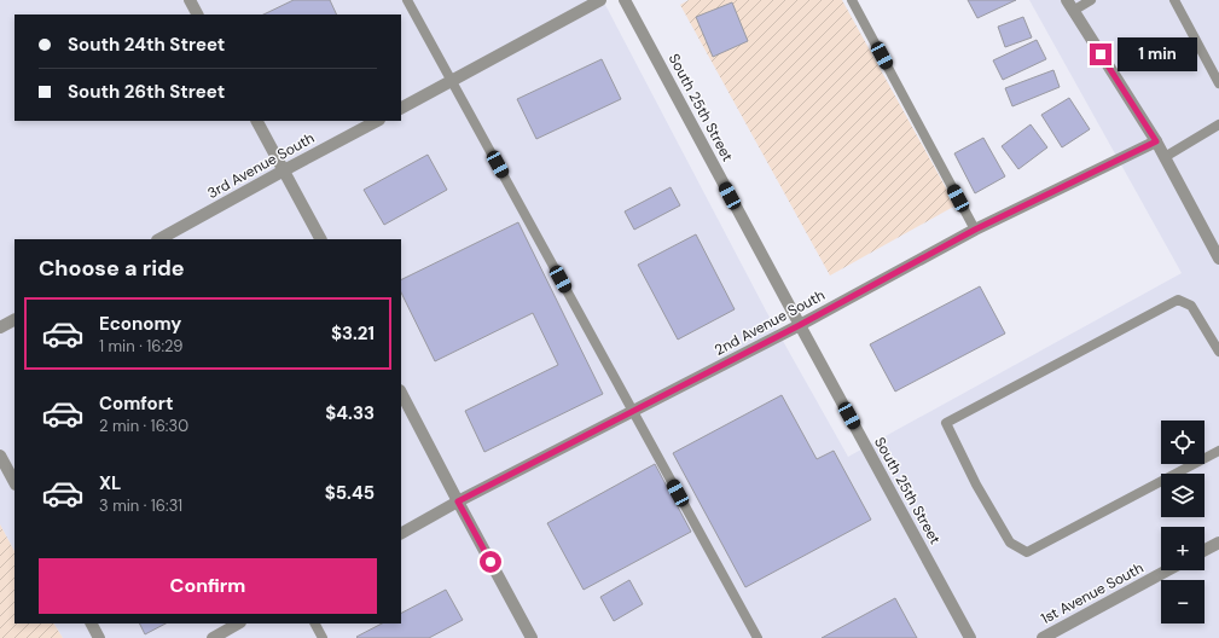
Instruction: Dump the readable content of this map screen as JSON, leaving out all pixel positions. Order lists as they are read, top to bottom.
{
  "streets": {
    "street": [
      "South 25th Street",
      "3rd Avenue South",
      "2nd Avenue South",
      "1st Avenue South"
    ]
  },
  "crossings": [
    ["South 25th Street", "2nd Avenue South"]
  ],
  "page": {
    "banner": ["South 24th Street", "South 26th Street"],
    "bubble": "1 min",
    "heading": "Choose a ride",
    "list": [
      {
        "name": "Economy",
        "note": "1 min · 16:29",
        "value": "$3.21"
      },
      {
        "name": "Comfort",
        "note": "2 min · 16:30",
        "value": "$4.33"
      },
      {
        "name": "XL",
        "note": "3 min · 16:31",
        "value": "$5.45"
      }
    ],
    "map_buttons": ["+", "−"],
    "buttons": "Confirm"
  }
}
